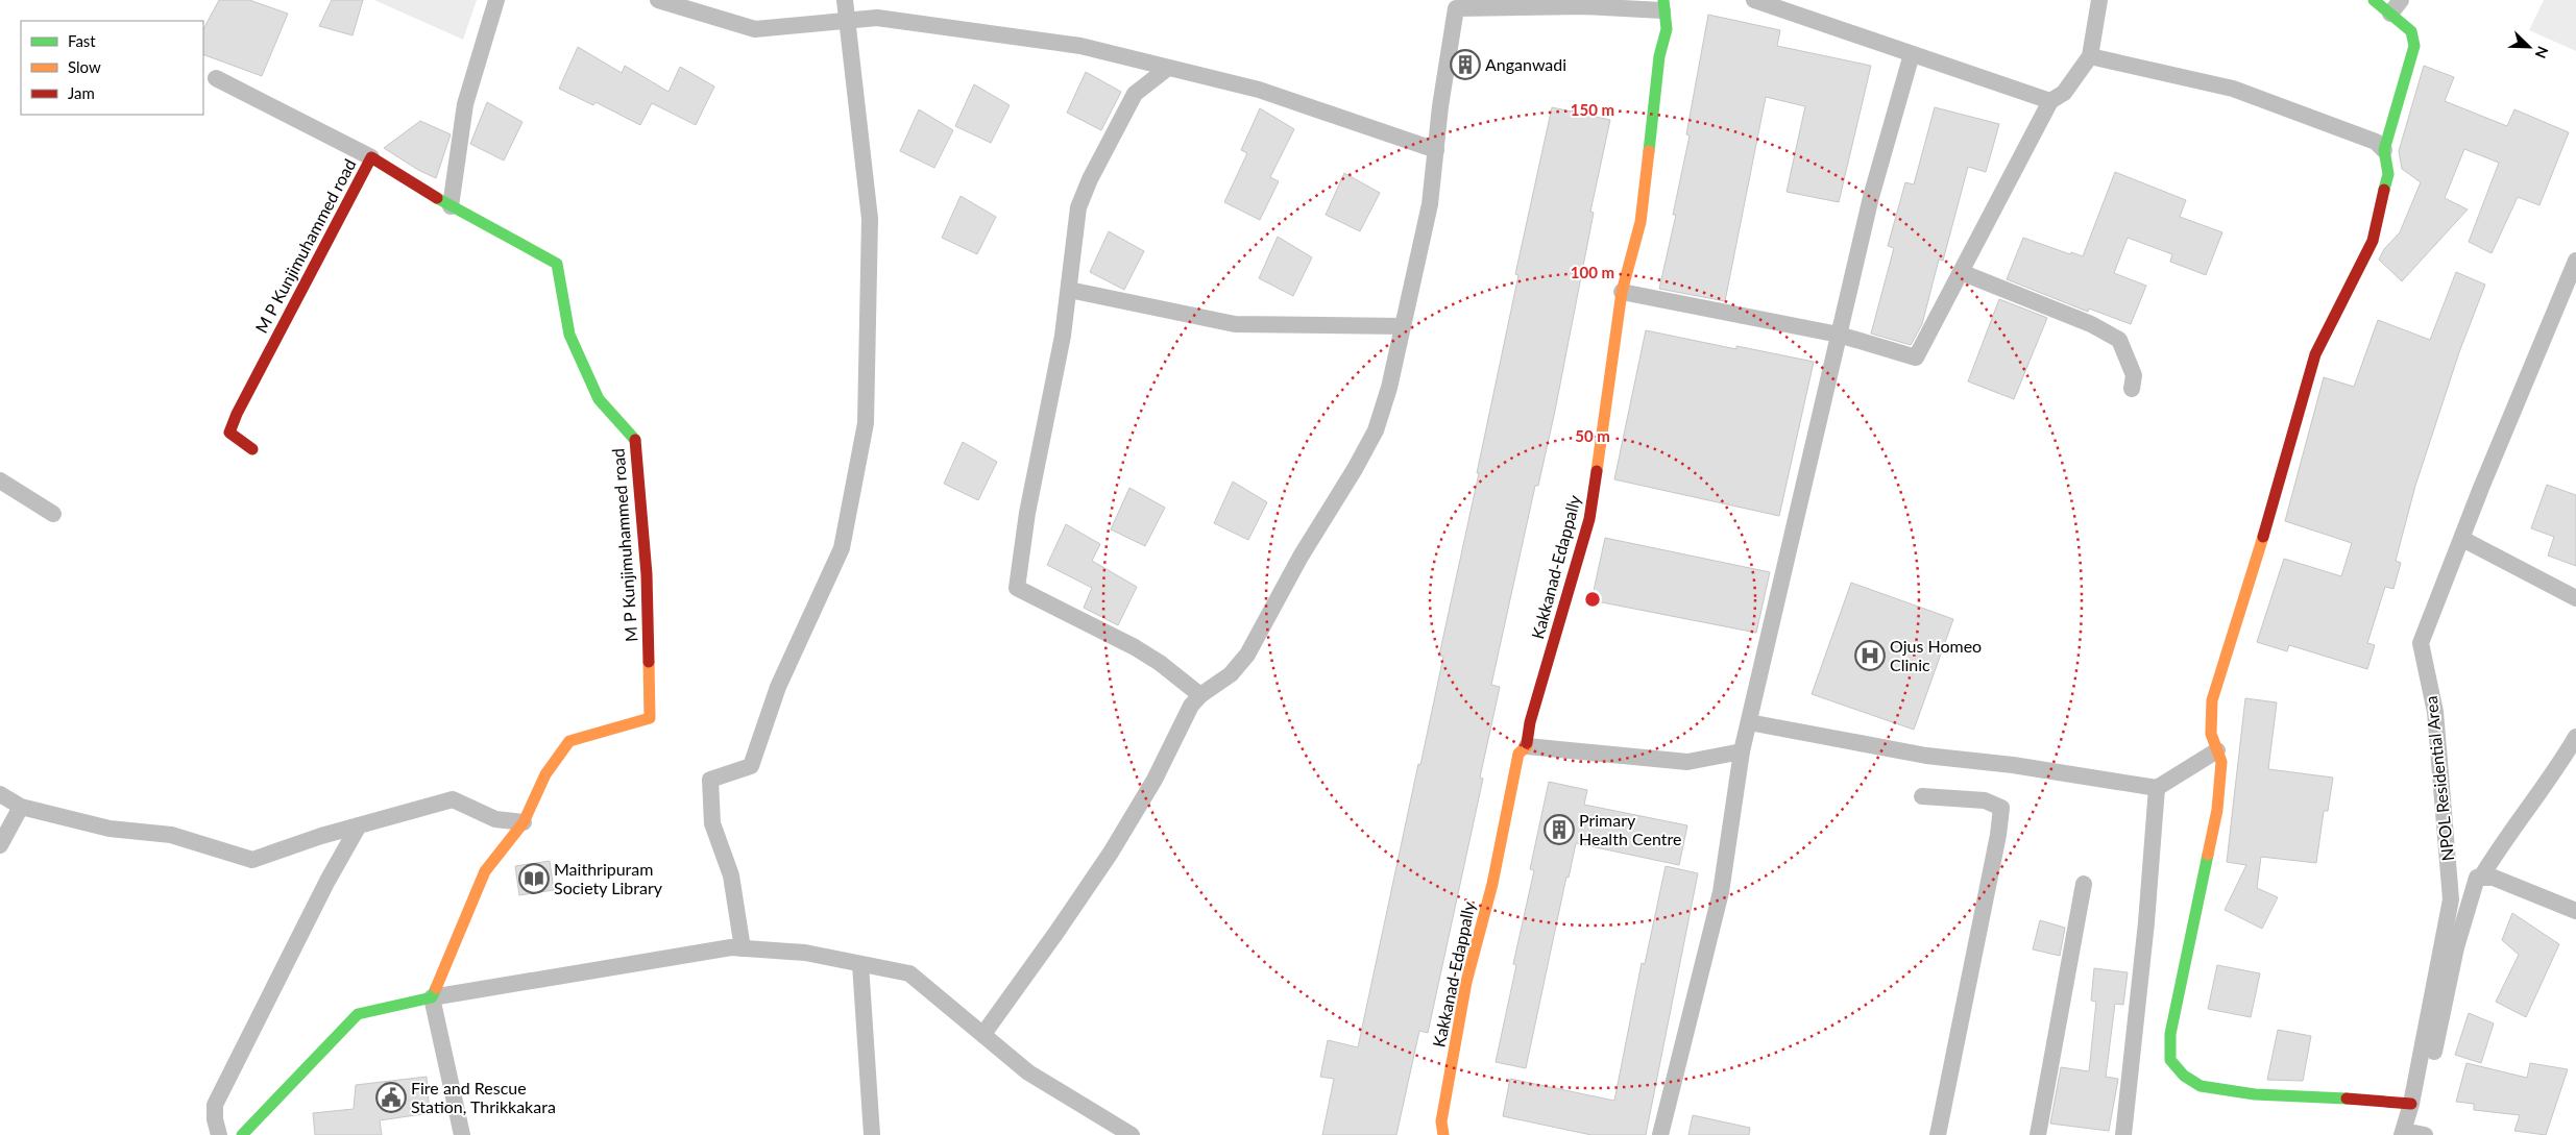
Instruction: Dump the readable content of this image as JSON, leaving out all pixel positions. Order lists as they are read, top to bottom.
{
  "streets": {
    "street": ["M P Kunjimuhammed road", "Kakkanad-Edappally", "NPOL Residential Area"]
  },
  "places": {
    "building": ["Anganwadi", "Primary Health Centre"],
    "hospital": ["Ojus Homeo Clinic"],
    "library": ["Maithripuram Society Library"],
    "public building": ["Fire and Rescue Station, Thrikkakara"]
  },
  "legend": ["Fast", "Slow", "Jam"],
  "north": "bottom right",
  "rings": ["150 m", "100 m", "50 m"]
}
